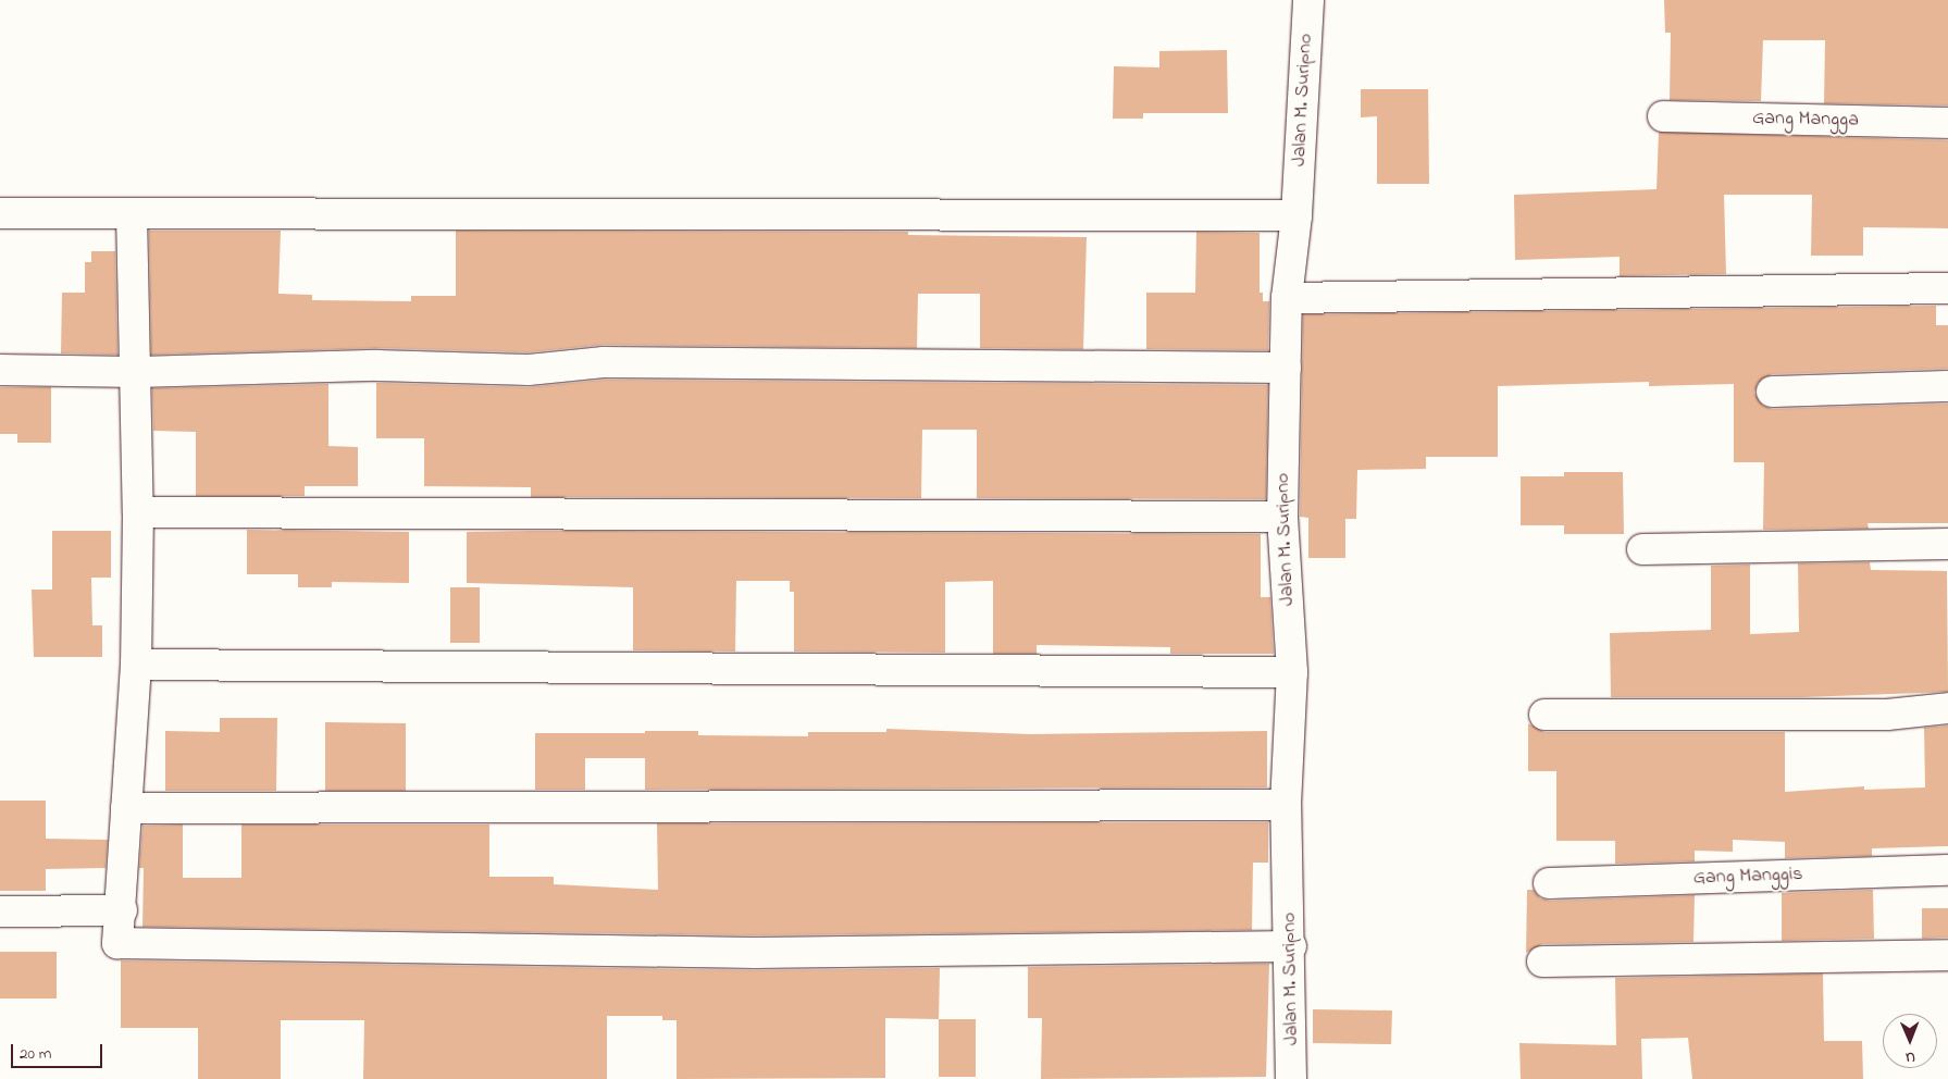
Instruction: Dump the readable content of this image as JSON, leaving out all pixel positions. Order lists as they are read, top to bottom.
{
  "streets": {
    "street": ["Jalan M. Suripno", "Gang Mangga", "Gang Manggis"]
  },
  "scale_bar": "20 m",
  "north": "bottom"
}
